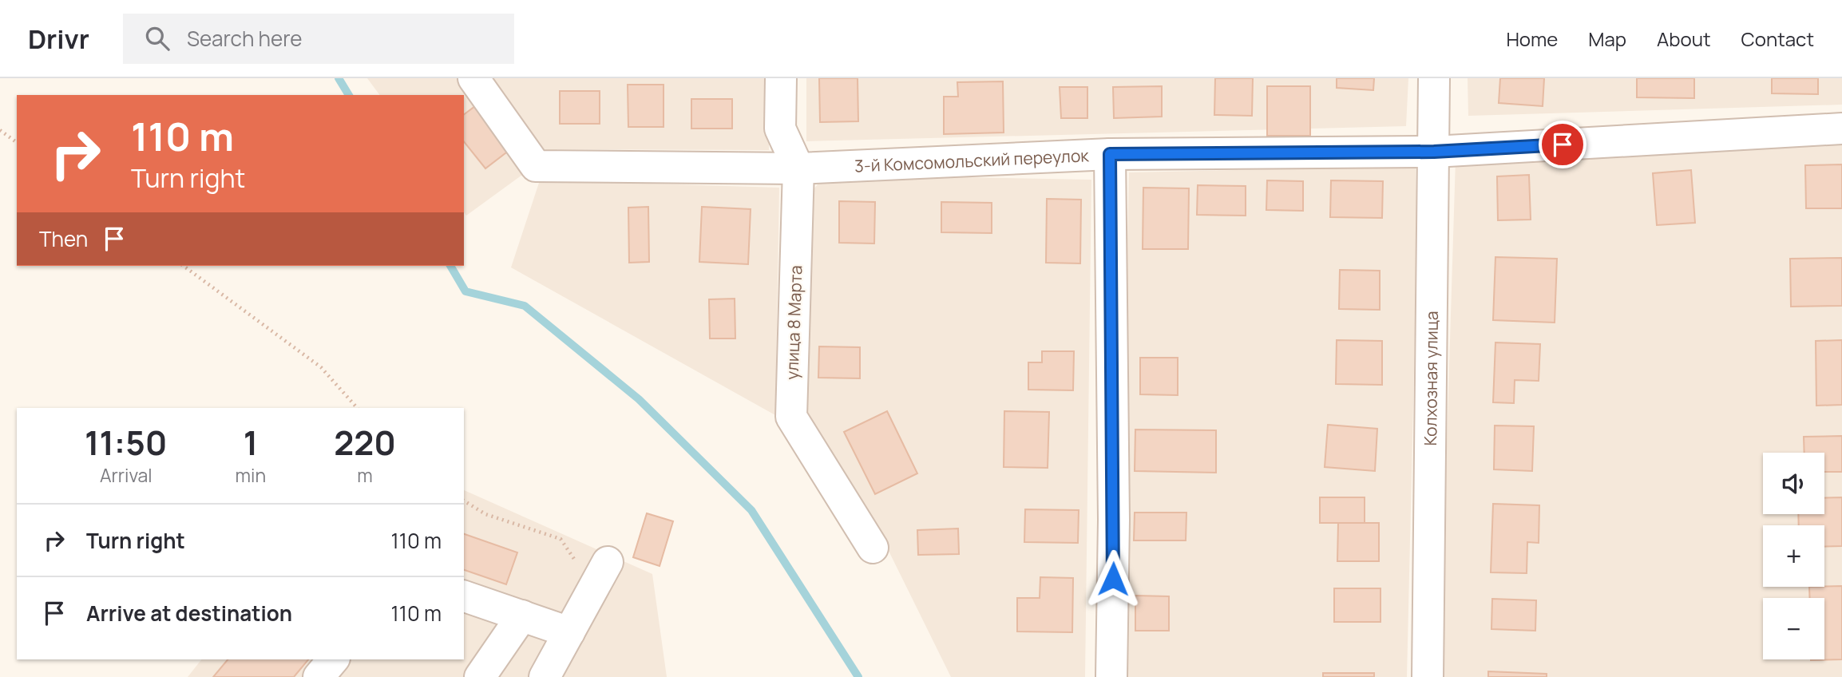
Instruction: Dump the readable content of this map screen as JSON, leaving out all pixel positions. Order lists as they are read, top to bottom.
{
  "streets": {
    "street": ["3-й Комсомольский переулок", "улица 8 Марта", "Колхозная улица"]
  },
  "crossings": [
    ["3-й Комсомольский переулок", "улица 8 Марта"],
    ["3-й Комсомольский переулок", "Колхозная улица"]
  ],
  "page": {
    "header": "Drivr",
    "search": "Search here",
    "nav": [
      "Home",
      "Map",
      "About",
      "Contact"
    ],
    "turn": ["110 m", "Turn right"],
    "then": "Then",
    "eta": [
      "11:50",
      "Arrival",
      "1",
      "min",
      "220",
      "m"
    ],
    "map_buttons": ["+", "−"],
    "list": [
      {
        "name": "Turn right",
        "value": "110 m"
      },
      {
        "name": "Arrive at destination",
        "value": "110 m"
      }
    ]
  }
}
